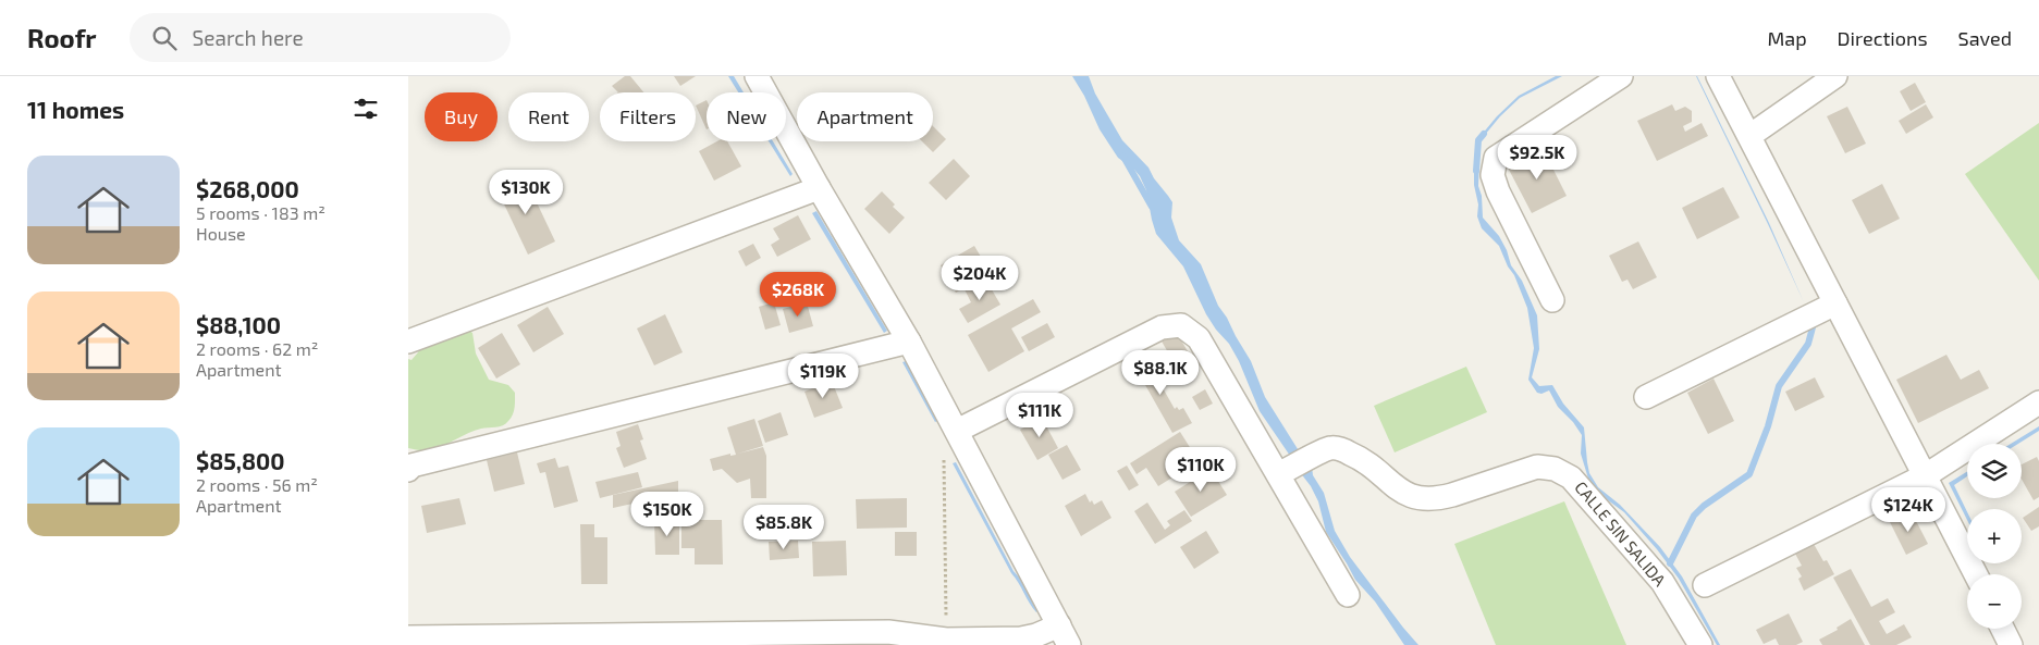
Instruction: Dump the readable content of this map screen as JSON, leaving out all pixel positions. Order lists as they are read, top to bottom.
{
  "streets": {
    "street": ["CALLE SIN SALIDA"]
  },
  "page": {
    "header": "Roofr",
    "search": "Search here",
    "nav": ["Map", "Directions", "Saved"],
    "heading": "11 homes",
    "chip": [
      "Buy",
      "Rent",
      "Filters",
      "New",
      "Apartment"
    ],
    "price": [
      "$92.5K",
      "$130K",
      "$204K",
      "$268K",
      "$88.1K",
      "$119K",
      "$111K",
      "$110K",
      "$124K",
      "$150K",
      "$85.8K"
    ],
    "list": [
      {
        "name": "$268,000",
        "note": "5 rooms · 183 m² · House"
      },
      {
        "name": "$88,100",
        "note": "2 rooms · 62 m² · Apartment"
      },
      {
        "name": "$85,800",
        "note": "2 rooms · 56 m² · Apartment"
      }
    ],
    "map_buttons": ["+", "−"]
  }
}
